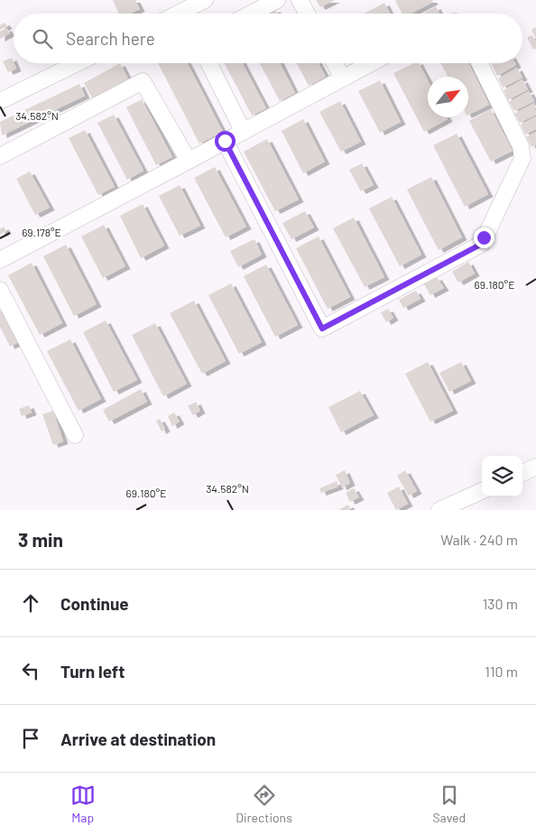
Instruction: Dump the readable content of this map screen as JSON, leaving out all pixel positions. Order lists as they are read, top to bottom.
{
  "north": "top right",
  "page": {
    "search": "Search here",
    "heading": ["3 min", "Walk · 240 m"],
    "list": [
      ["Continue", "130 m"],
      ["Turn left", "110 m"],
      "Arrive at destination"
    ],
    "nav": ["Map", "Directions", "Saved"]
  },
  "coordinates": ["34.582°N", "69.178°E", "69.180°E"]
}
